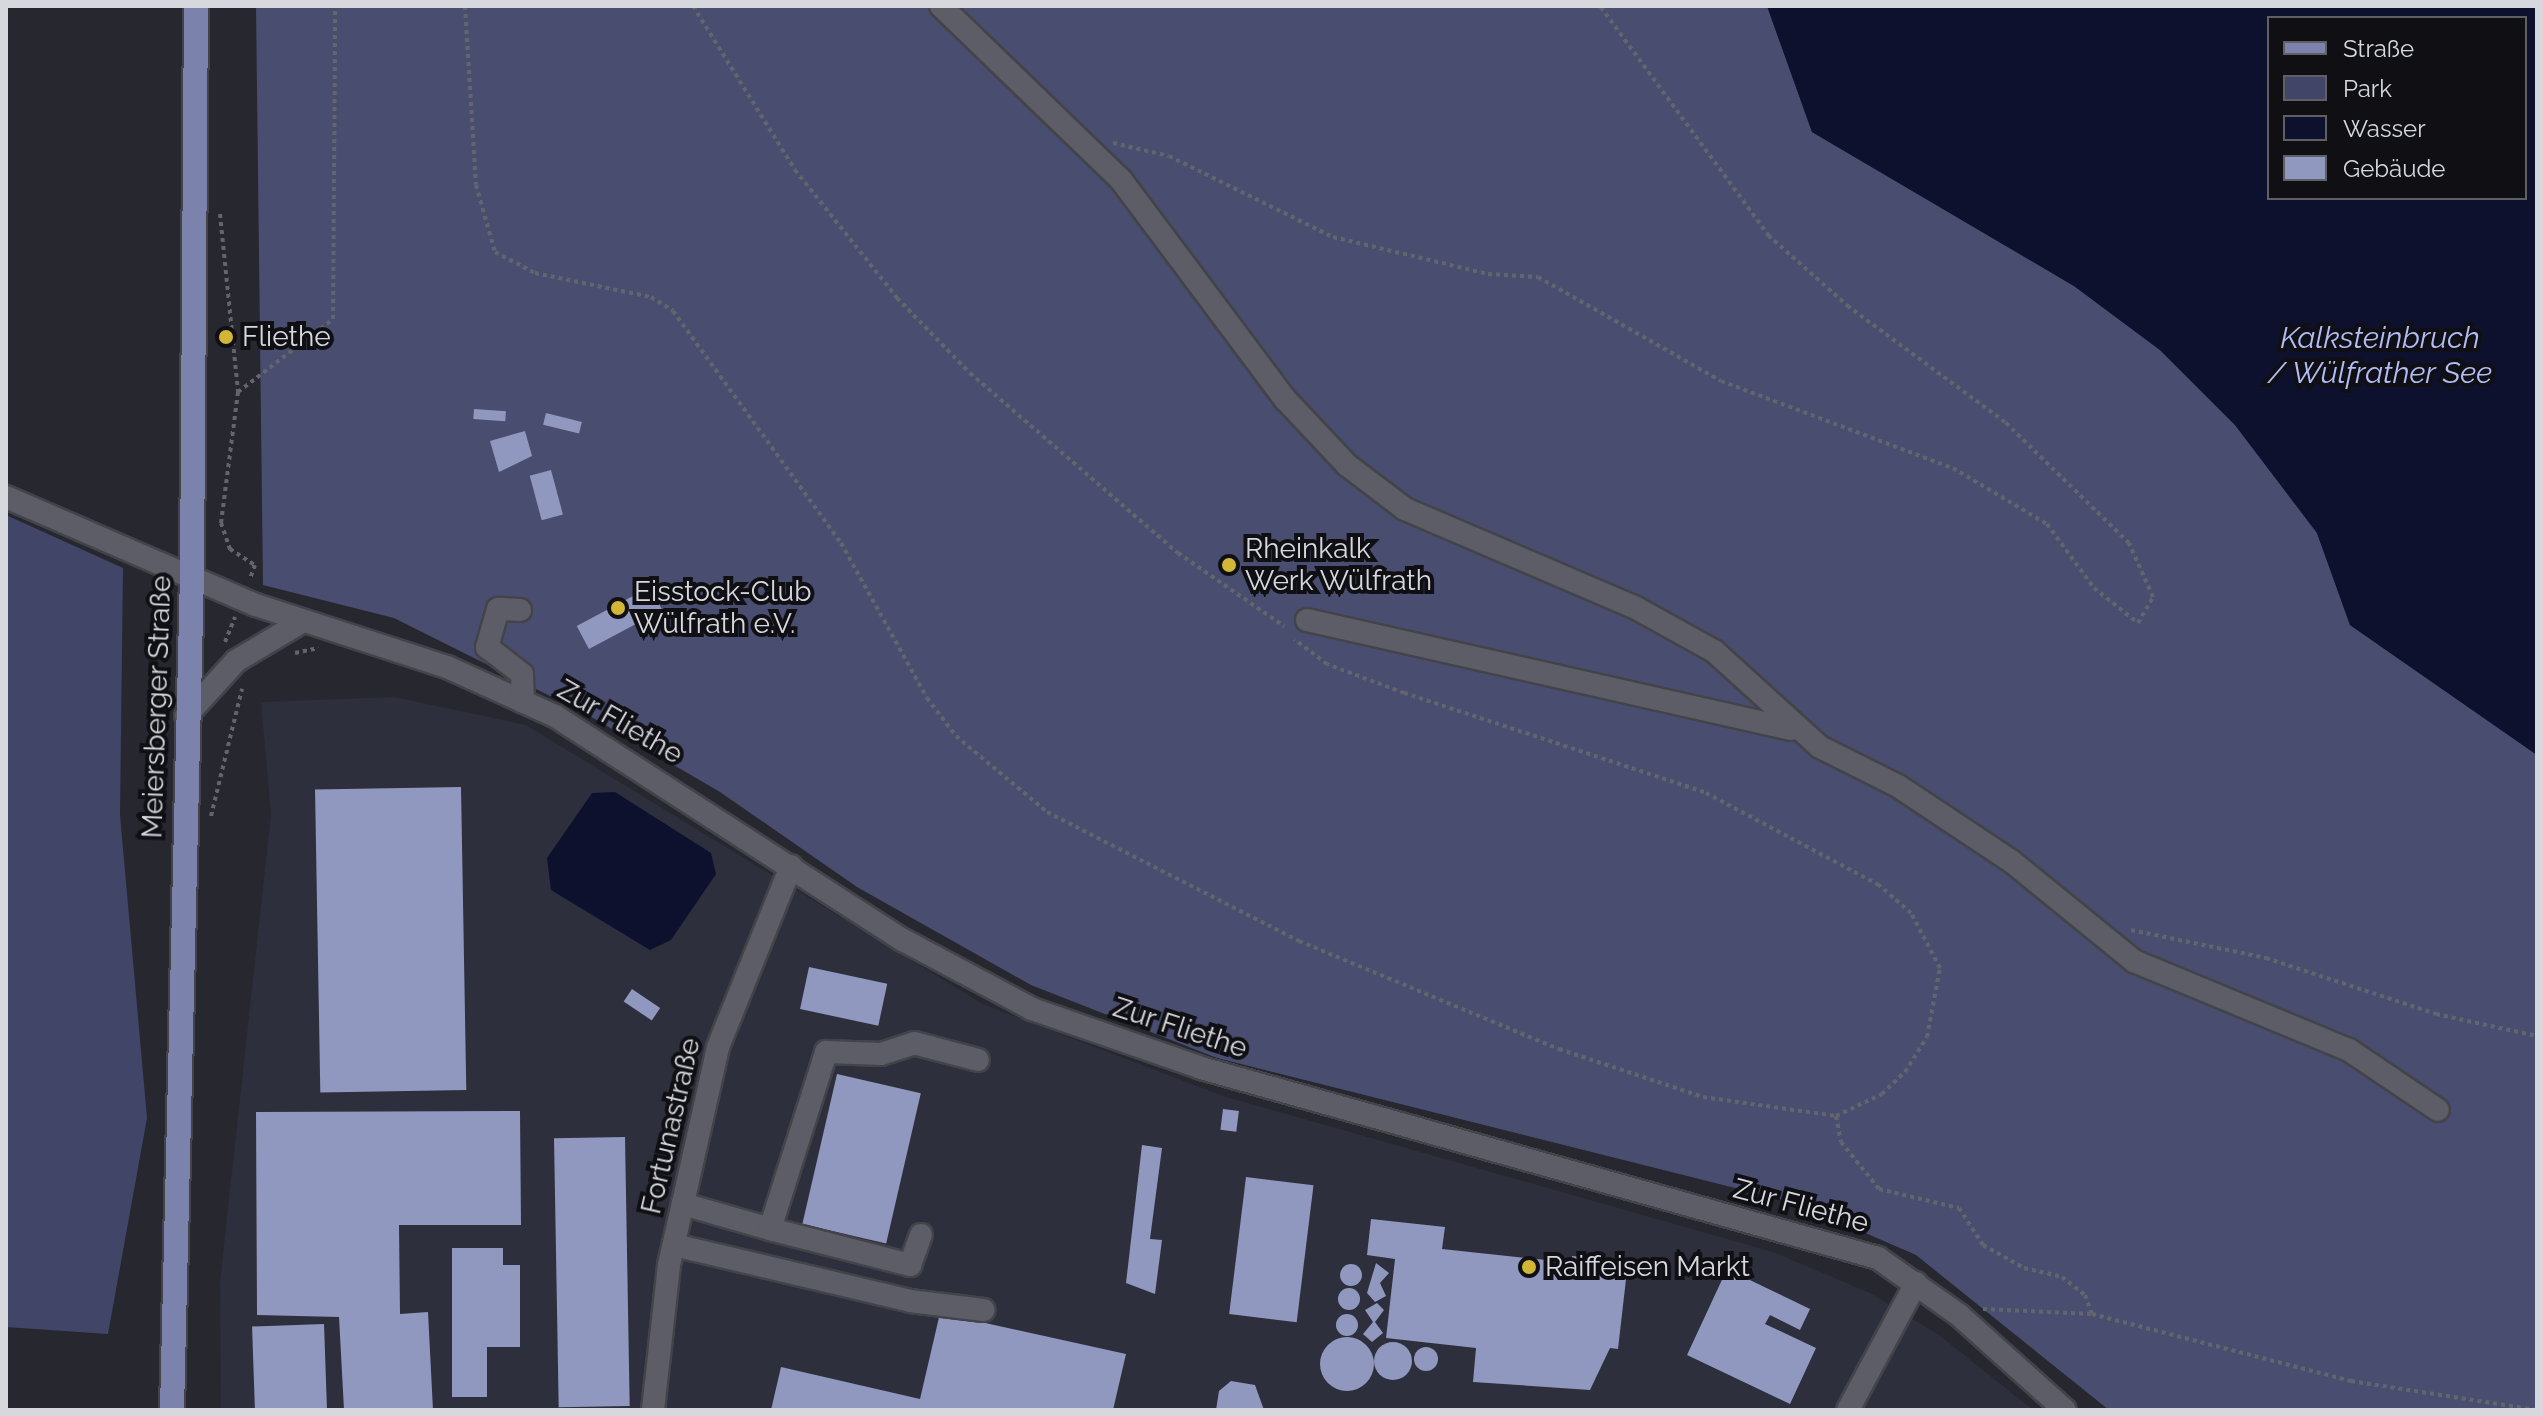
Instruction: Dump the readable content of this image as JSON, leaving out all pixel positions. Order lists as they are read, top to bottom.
{
  "streets": {
    "main road": ["Meiersberger Straße"],
    "street": ["Zur Fliethe", "Fortunastraße"]
  },
  "crossings": [
    ["Meiersberger Straße", "Zur Fliethe"],
    ["Zur Fliethe", "Fortunastraße"]
  ],
  "water": ["Kalksteinbruch / Wülfrather See"],
  "places": [
    "Fliethe",
    "Rheinkalk Werk Wülfrath",
    "Eisstock-Club Wülfrath e.V.",
    "Raiffeisen Markt"
  ],
  "legend": [
    "Straße",
    "Park",
    "Wasser",
    "Gebäude"
  ]
}
